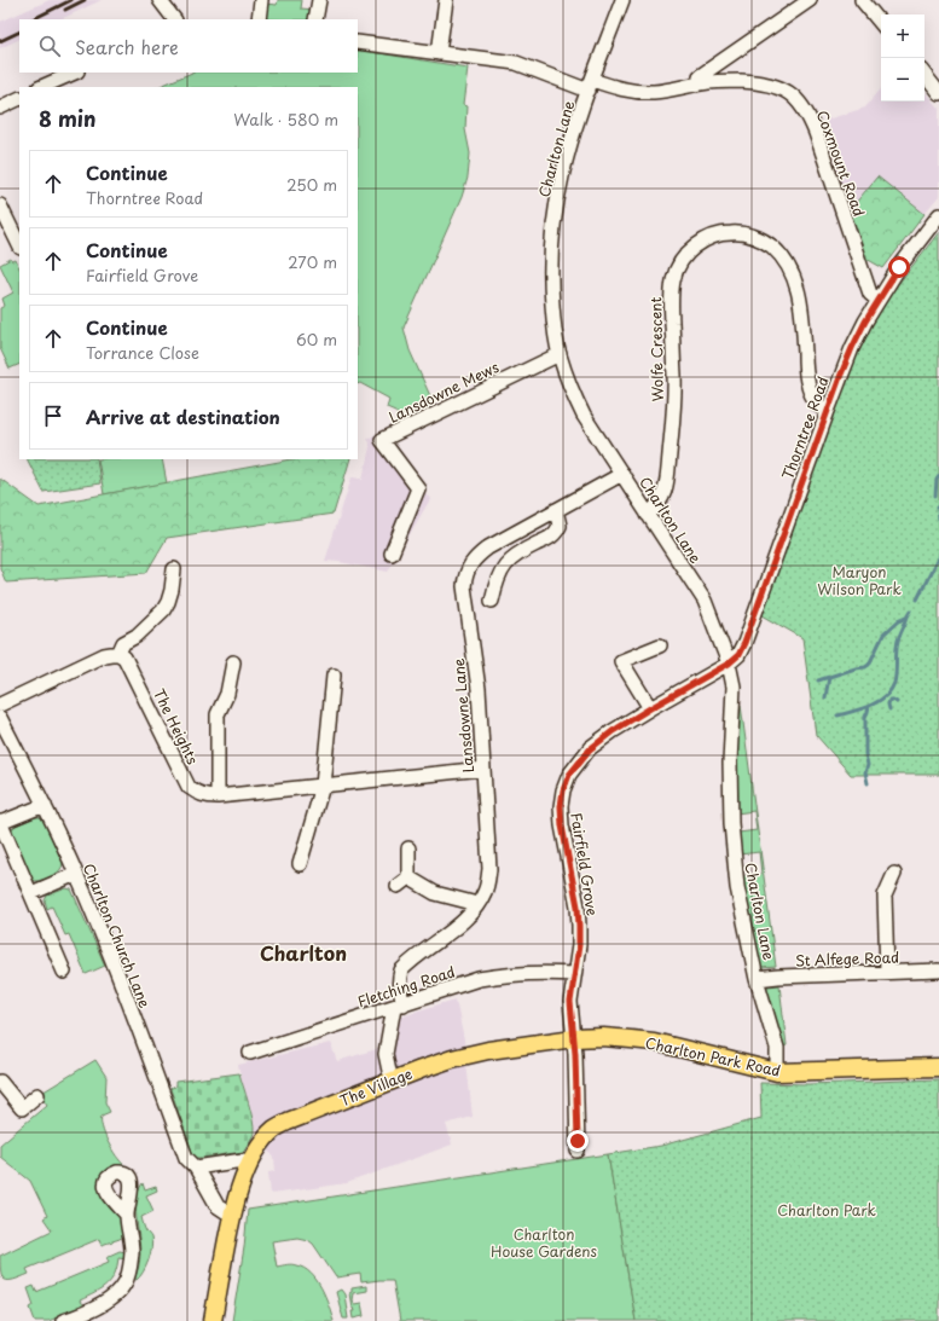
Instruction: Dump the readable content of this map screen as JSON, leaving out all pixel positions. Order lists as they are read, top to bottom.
{
  "streets": {
    "main road": ["Charlton Park Road", "The Village"],
    "street": [
      "Charlton Lane",
      "Coxmount Road",
      "Wolfe Crescent",
      "Lansdowne Mews",
      "Thorntree Road",
      "Lansdowne Lane",
      "The Heights",
      "Fairfield Grove",
      "Charlton Church Lane",
      "St Alfege Road",
      "Fletching Road"
    ]
  },
  "crossings": [
    ["Charlton Lane", "Coxmount Road"],
    ["Charlton Lane", "Wolfe Crescent"],
    ["Charlton Lane", "Lansdowne Mews"],
    ["Charlton Lane", "Thorntree Road"],
    ["Charlton Lane", "Lansdowne Lane"],
    ["Charlton Lane", "Fairfield Grove"],
    ["Charlton Lane", "St Alfege Road"],
    ["Charlton Lane", "Charlton Park Road"],
    ["Coxmount Road", "Thorntree Road"],
    ["Wolfe Crescent", "Thorntree Road"],
    ["Thorntree Road", "Fairfield Grove"],
    ["Lansdowne Lane", "The Heights"],
    ["Lansdowne Lane", "Fletching Road"],
    ["Fairfield Grove", "Fletching Road"],
    ["Fairfield Grove", "Charlton Park Road"],
    ["Fairfield Grove", "The Village"],
    ["Charlton Church Lane", "The Village"],
    ["Charlton Park Road", "The Village"]
  ],
  "districts": ["Charlton"],
  "parks": ["Maryon Wilson Park", "Charlton Park", "Charlton House Gardens"],
  "page": {
    "map_buttons": ["+", "−"],
    "search": "Search here",
    "heading": ["8 min", "Walk · 580 m"],
    "list": [
      ["Continue", "Thorntree Road", "250 m"],
      ["Continue", "Fairfield Grove", "270 m"],
      ["Continue", "Torrance Close", "60 m"],
      "Arrive at destination"
    ]
  }
}
